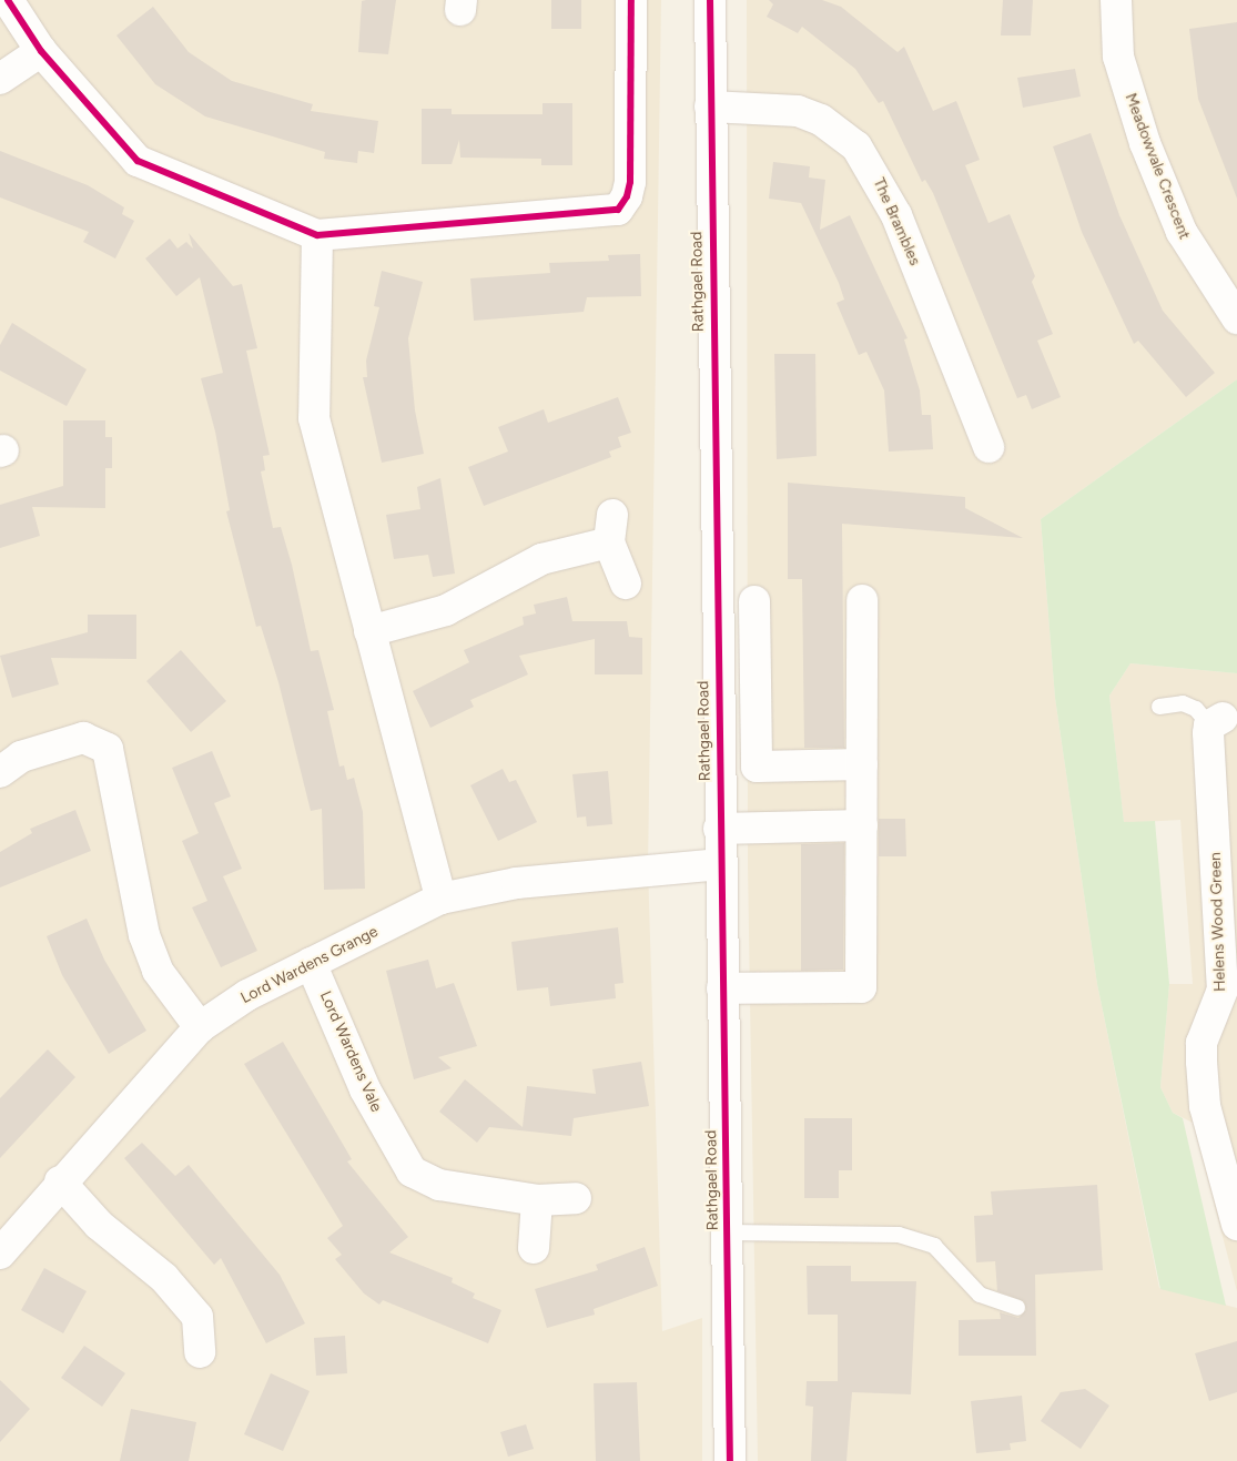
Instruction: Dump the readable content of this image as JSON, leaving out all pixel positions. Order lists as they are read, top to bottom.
{
  "streets": {
    "street": [
      "Meadowvale Crescent",
      "The Brambles",
      "Rathgael Road",
      "Helens Wood Green",
      "Lord Wardens Grange",
      "Lord Wardens Vale"
    ]
  },
  "crossings": [
    ["The Brambles", "Rathgael Road"],
    ["Rathgael Road", "Lord Wardens Grange"],
    ["Lord Wardens Grange", "Lord Wardens Vale"]
  ]
}
